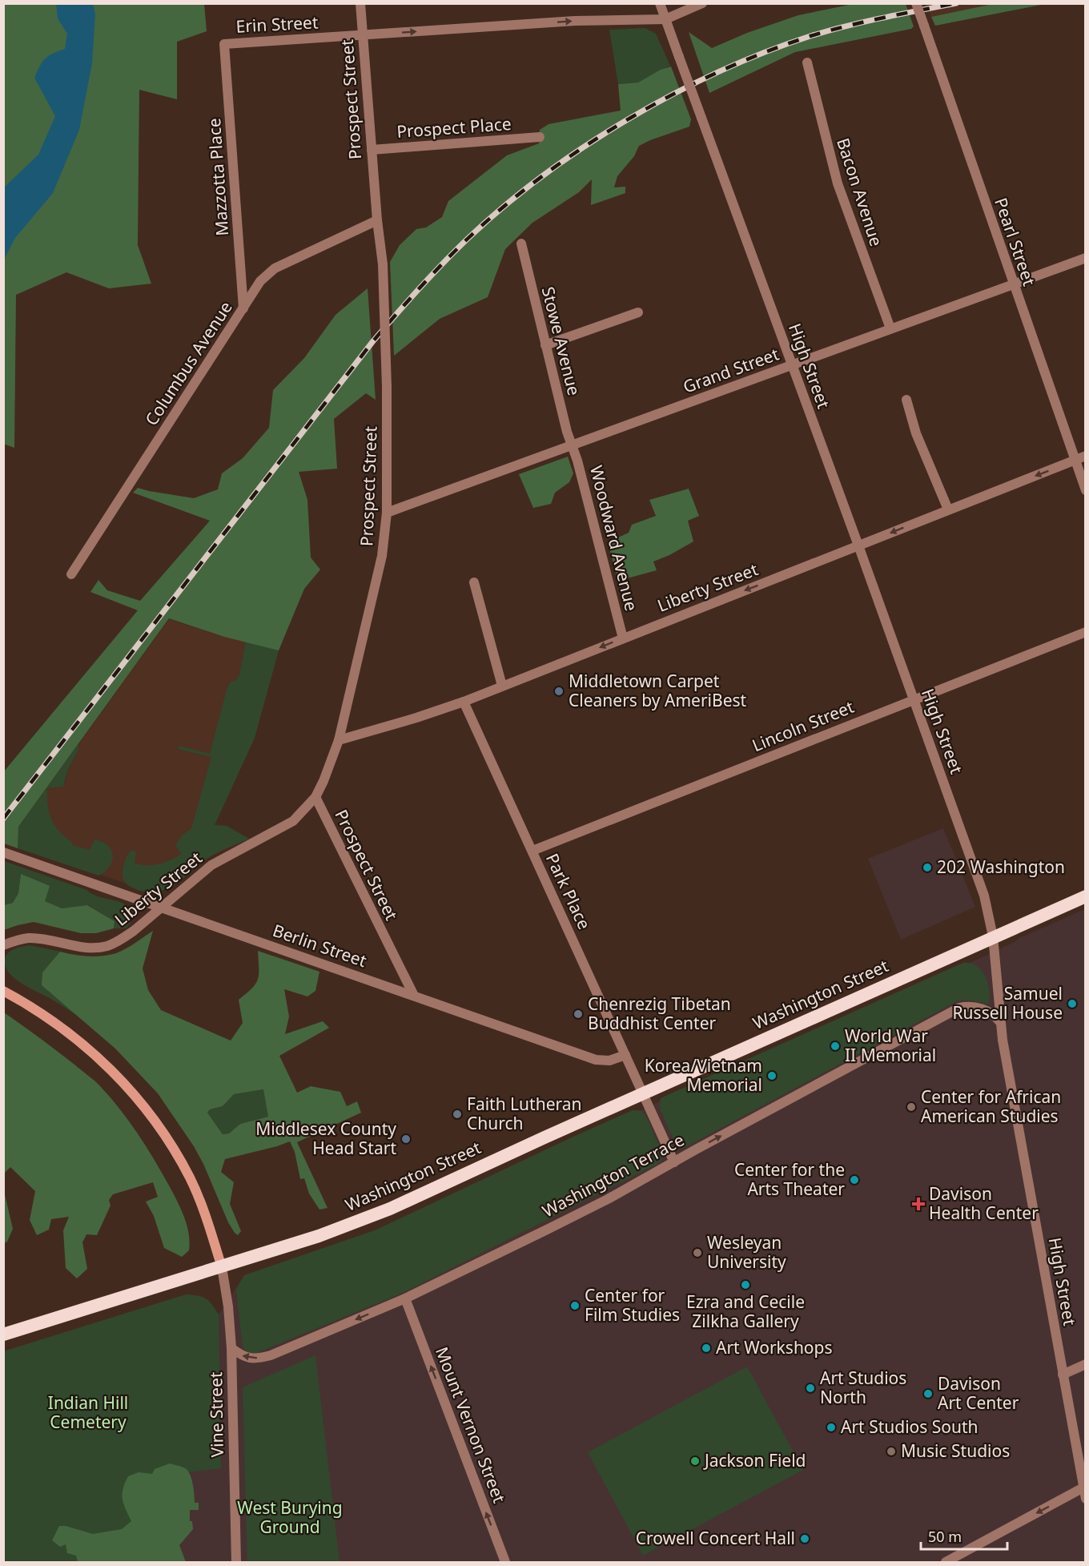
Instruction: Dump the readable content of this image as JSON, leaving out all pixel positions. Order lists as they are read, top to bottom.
{
  "streets": {
    "highway": ["Washington Street"],
    "street": [
      "Erin Street",
      "Prospect Street",
      "Prospect Place",
      "Mazzotta Place",
      "Bacon Avenue",
      "Pearl Street",
      "Stowe Avenue",
      "Columbus Avenue",
      "High Street",
      "Grand Street",
      "Woodward Avenue",
      "Liberty Street",
      "Lincoln Street",
      "Park Place",
      "Berlin Street",
      "Washington Terrace",
      "Vine Street",
      "Mount Vernon Street"
    ]
  },
  "crossings": [
    ["Erin Street", "Prospect Street"],
    ["Erin Street", "Mazzotta Place"],
    ["Erin Street", "High Street"],
    ["Prospect Street", "Prospect Place"],
    ["Prospect Street", "Columbus Avenue"],
    ["Prospect Street", "Grand Street"],
    ["Prospect Street", "Liberty Street"],
    ["Prospect Street", "Berlin Street"],
    ["Mazzotta Place", "Columbus Avenue"],
    ["Bacon Avenue", "Grand Street"],
    ["Pearl Street", "Grand Street"],
    ["Pearl Street", "Liberty Street"],
    ["Stowe Avenue", "Grand Street"],
    ["Stowe Avenue", "Woodward Avenue"],
    ["High Street", "Grand Street"],
    ["High Street", "Liberty Street"],
    ["High Street", "Lincoln Street"],
    ["High Street", "Washington Street"],
    ["High Street", "Washington Terrace"],
    ["Grand Street", "Woodward Avenue"],
    ["Woodward Avenue", "Liberty Street"],
    ["Liberty Street", "Park Place"],
    ["Liberty Street", "Berlin Street"],
    ["Lincoln Street", "Park Place"],
    ["Park Place", "Berlin Street"],
    ["Park Place", "Washington Street"],
    ["Park Place", "Washington Terrace"],
    ["Washington Street", "Vine Street"],
    ["Washington Terrace", "Vine Street"],
    ["Washington Terrace", "Mount Vernon Street"]
  ],
  "one_way": ["Erin Street", "Liberty Street", "Mount Vernon Street"],
  "parks": ["Indian Hill Cemetery", "West Burying Ground"],
  "places": {
    "other": [
      "Middletown Carpet Cleaners by AmeriBest",
      "202 Washington",
      "Samuel Russell House",
      "Chenrezig Tibetan Buddhist Center",
      "World War II Memorial",
      "Korea/Vietnam Memorial",
      "Center for African American Studies",
      "Faith Lutheran Church",
      "Middlesex County Head Start",
      "Center for the Arts Theater",
      "Wesleyan University",
      "Ezra and Cecile Zilkha Gallery",
      "Center for Film Studies",
      "Art Workshops",
      "Art Studios North",
      "Davison Art Center",
      "Art Studios South",
      "Music Studios",
      "Jackson Field",
      "Crowell Concert Hall"
    ],
    "health": ["Davison Health Center"]
  },
  "scale_bar": "50 m"
}
